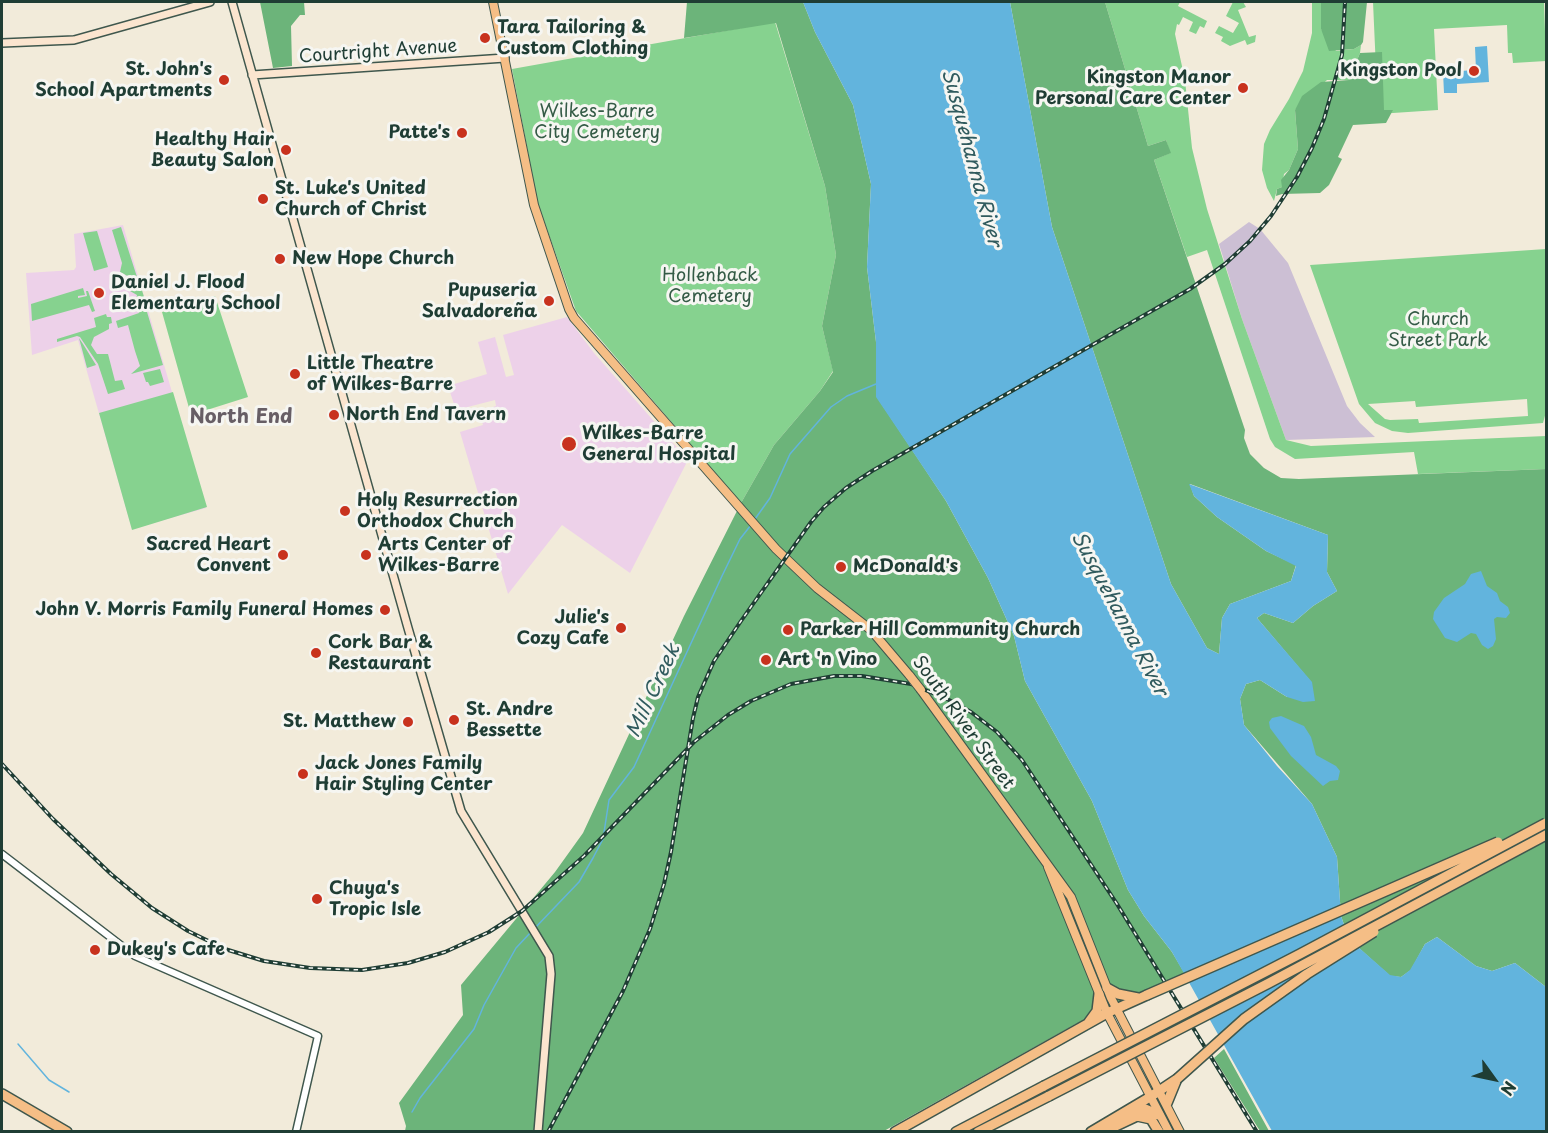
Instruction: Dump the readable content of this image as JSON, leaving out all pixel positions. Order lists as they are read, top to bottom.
{
  "streets": {
    "main road": ["Courtright Avenue", "South River Street"]
  },
  "crossings": [
    ["Courtright Avenue", "South River Street"]
  ],
  "districts": ["North End"],
  "water": ["Susquehanna River", "Mill Creek"],
  "parks": ["Wilkes-Barre City Cemetery", "Hollenback Cemetery", "Church Street Park"],
  "places": [
    "Tara Tailoring & Custom Clothing",
    "Kingston Pool",
    "St. John's School Apartments",
    "Kingston Manor Personal Care Center",
    "Patte's",
    "Healthy Hair Beauty Salon",
    "St. Luke's United Church of Christ",
    "New Hope Church",
    "Daniel J. Flood Elementary School",
    "Pupuseria Salvadoreña",
    "Little Theatre of Wilkes-Barre",
    "North End Tavern",
    "Wilkes-Barre General Hospital",
    "Holy Resurrection Orthodox Church",
    "Sacred Heart Convent",
    "Arts Center of Wilkes-Barre",
    "McDonald's",
    "John V. Morris Family Funeral Homes",
    "Julie's Cozy Cafe",
    "Parker Hill Community Church",
    "Cork Bar & Restaurant",
    "Art 'n Vino",
    "St. Andre Bessette",
    "St. Matthew",
    "Jack Jones Family Hair Styling Center",
    "Chuya's Tropic Isle",
    "Dukey's Cafe"
  ],
  "north": "bottom right"
}
